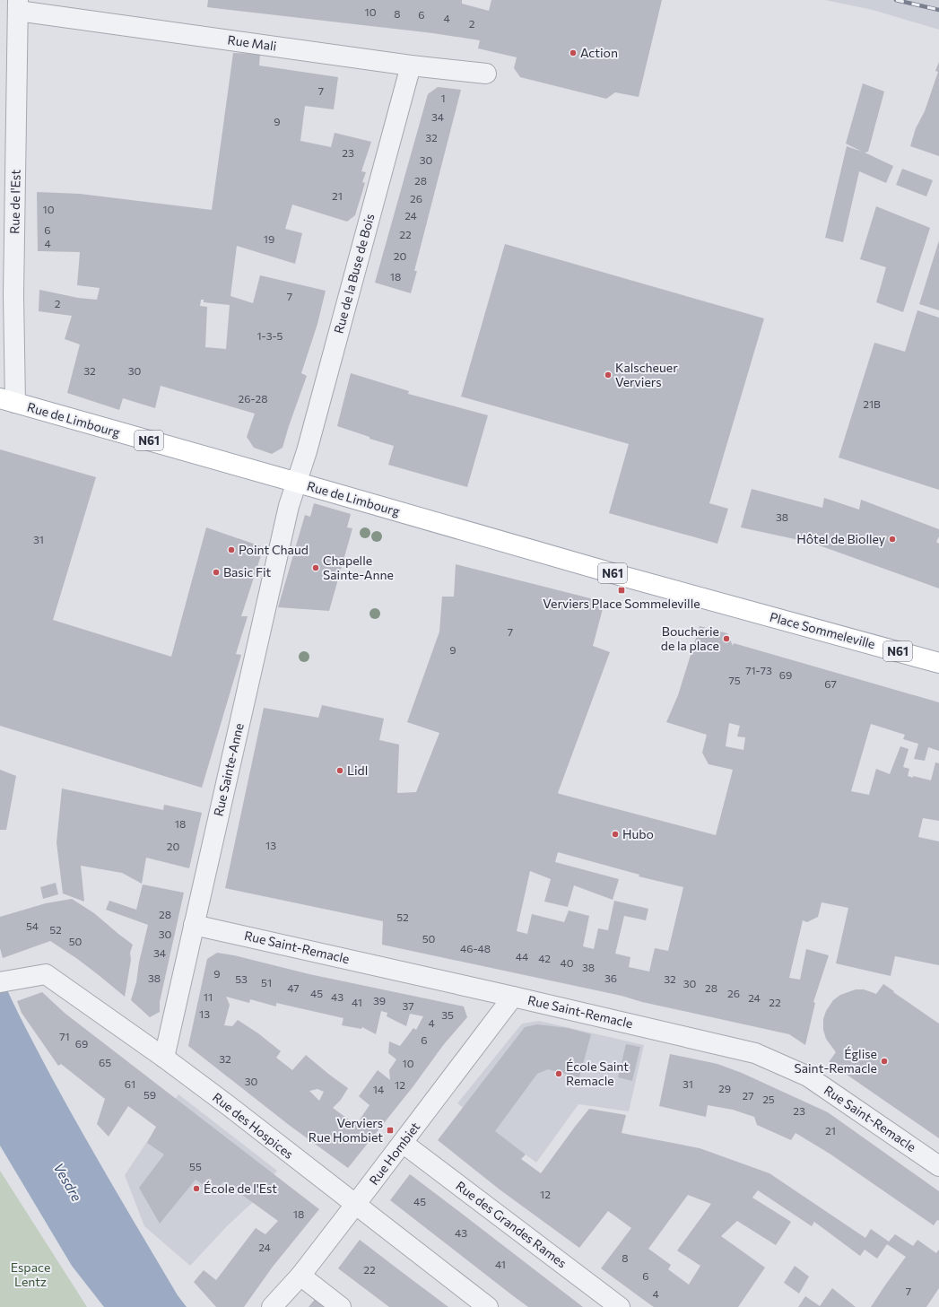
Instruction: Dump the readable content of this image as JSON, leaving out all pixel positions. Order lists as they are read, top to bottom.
{
  "streets": {
    "main road": ["Rue de Limbourg", "N61", "Place Sommeleville"],
    "street": [
      "Rue Mali",
      "Rue de l'Est",
      "Rue de la Buse de Bois",
      "Rue Sainte-Anne",
      "Rue Saint-Remacle",
      "Rue des Hospices",
      "Rue Hombiet",
      "Rue des Grandes Rames"
    ]
  },
  "crossings": [
    ["Rue Mali", "Rue de l'Est"],
    ["Rue Mali", "Rue de la Buse de Bois"],
    ["Rue de l'Est", "Rue de Limbourg"],
    ["Rue de la Buse de Bois", "Rue de Limbourg"],
    ["Rue de la Buse de Bois", "Rue Sainte-Anne"],
    ["Rue de Limbourg", "Place Sommeleville"],
    ["Rue de Limbourg", "Rue Sainte-Anne"],
    ["Rue Sainte-Anne", "Rue Saint-Remacle"],
    ["Rue Sainte-Anne", "Rue des Hospices"],
    ["Rue Saint-Remacle", "Rue Hombiet"],
    ["Rue des Hospices", "Rue Hombiet"],
    ["Rue Hombiet", "Rue des Grandes Rames"]
  ],
  "water": ["Vesdre"],
  "parks": ["Espace Lentz"],
  "places": {
    "other": [
      "Action",
      "Kalscheuer Verviers",
      "Hôtel de Biolley",
      "Point Chaud",
      "Chapelle Sainte-Anne",
      "Basic Fit",
      "Boucherie de la place",
      "Lidl",
      "Hubo",
      "Église Saint-Remacle",
      "École Saint Remacle",
      "École de l'Est"
    ],
    "transit": ["Verviers Place Sommeleville", "Verviers Rue Hombiet"]
  },
  "house_numbers": [
    "10",
    "8",
    "6",
    "4",
    "2",
    "7",
    "1",
    "34",
    "9",
    "32",
    "23",
    "30",
    "28",
    "21",
    "26",
    "10",
    "24",
    "6",
    "22",
    "19",
    "4",
    "20",
    "18",
    "7",
    "2",
    "1-3-5",
    "32",
    "30",
    "26-28",
    "21B",
    "38",
    "31",
    "7",
    "9",
    "71-73",
    "69",
    "75",
    "67",
    "18",
    "13",
    "20",
    "28",
    "52",
    "54",
    "52",
    "30",
    "50",
    "50",
    "46-48",
    "34",
    "44",
    "42",
    "40",
    "38",
    "9",
    "38",
    "36",
    "53",
    "32",
    "51",
    "30",
    "47",
    "28",
    "45",
    "26",
    "11",
    "43",
    "24",
    "39",
    "41",
    "22",
    "37",
    "13",
    "35",
    "4",
    "71",
    "6",
    "69",
    "32",
    "65",
    "10",
    "30",
    "61",
    "31",
    "12",
    "29",
    "14",
    "59",
    "27",
    "25",
    "23",
    "21",
    "55",
    "12",
    "45",
    "18",
    "43",
    "24",
    "8",
    "41",
    "22",
    "6",
    "7",
    "4"
  ]
}
